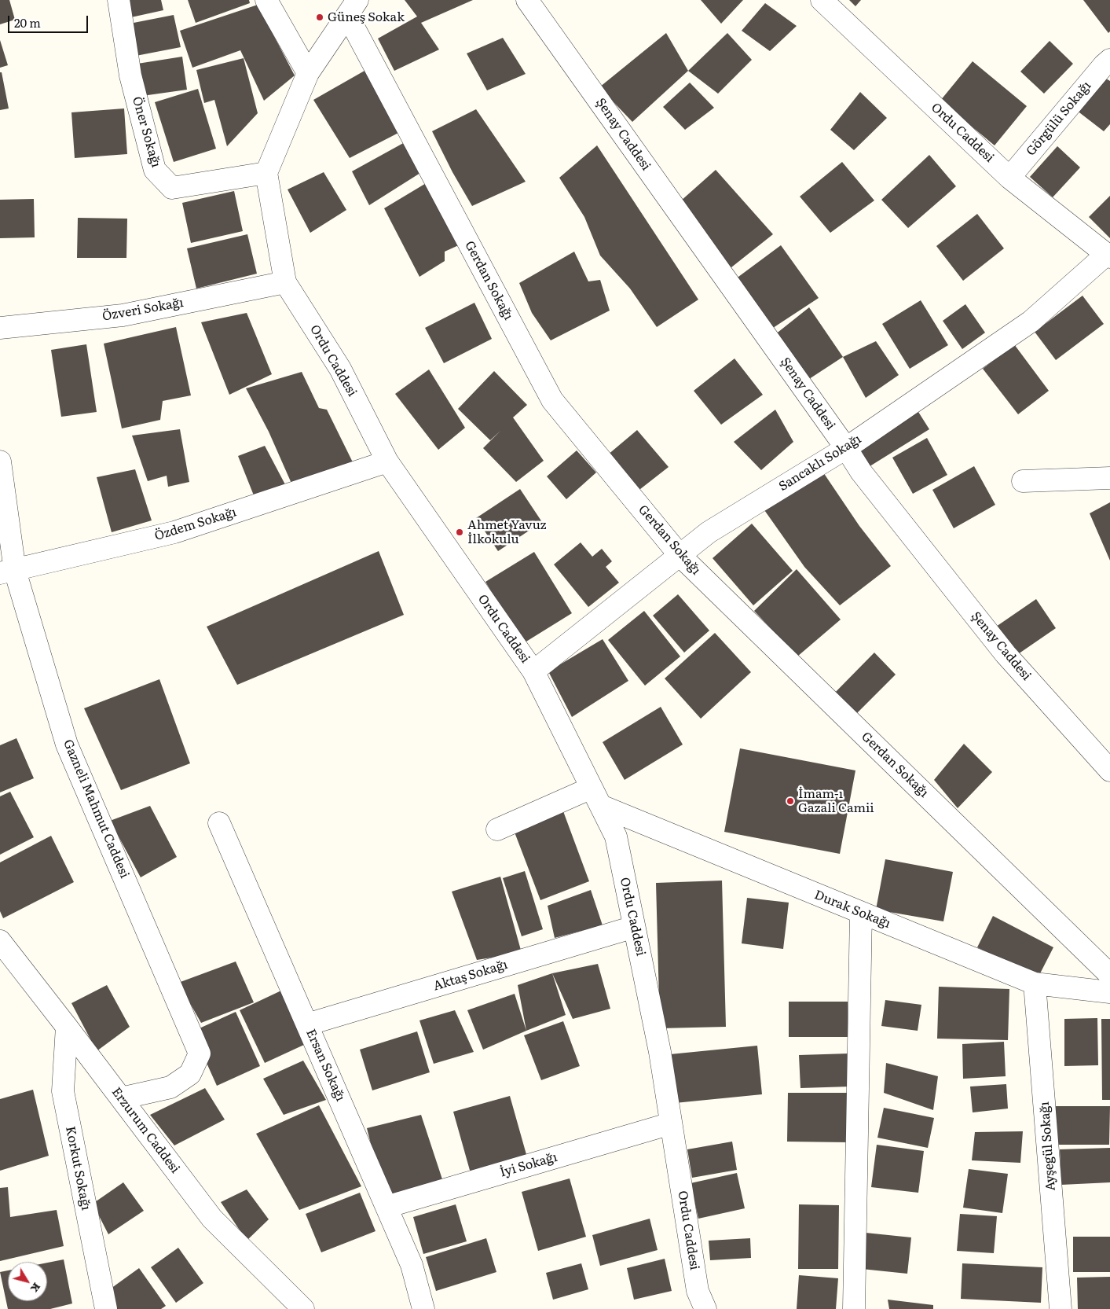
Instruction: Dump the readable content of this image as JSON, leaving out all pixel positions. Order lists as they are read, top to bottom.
{
  "streets": {
    "street": [
      "Görgülü Sokağı",
      "Öner Sokağı",
      "Ordu Caddesi",
      "Şenay Caddesi",
      "Gerdan Sokağı",
      "Özveri Sokağı",
      "Sancaklı Sokağı",
      "Özdem Sokağı",
      "Gazneli Mahmut Caddesi",
      "Durak Sokağı",
      "Aktaş Sokağı",
      "Ersan Sokağı",
      "Erzurum Caddesi",
      "Ayşegül Sokağı",
      "İyi Sokağı",
      "Korkut Sokağı"
    ]
  },
  "crossings": [
    ["Görgülü Sokağı", "Ordu Caddesi"],
    ["Öner Sokağı", "Ordu Caddesi"],
    ["Ordu Caddesi", "Özveri Sokağı"],
    ["Ordu Caddesi", "Sancaklı Sokağı"],
    ["Ordu Caddesi", "Özdem Sokağı"],
    ["Ordu Caddesi", "Durak Sokağı"],
    ["Ordu Caddesi", "Aktaş Sokağı"],
    ["Ordu Caddesi", "İyi Sokağı"],
    ["Şenay Caddesi", "Sancaklı Sokağı"],
    ["Gerdan Sokağı", "Sancaklı Sokağı"],
    ["Özdem Sokağı", "Gazneli Mahmut Caddesi"],
    ["Gazneli Mahmut Caddesi", "Erzurum Caddesi"],
    ["Durak Sokağı", "Ayşegül Sokağı"],
    ["Aktaş Sokağı", "Ersan Sokağı"],
    ["Ersan Sokağı", "İyi Sokağı"],
    ["Erzurum Caddesi", "Korkut Sokağı"]
  ],
  "places": ["Güneş Sokak", "Ahmet Yavuz İlkokulu", "İmam-ı Gazali Camii"],
  "scale_bar": "20 m",
  "north": "bottom right"
}
